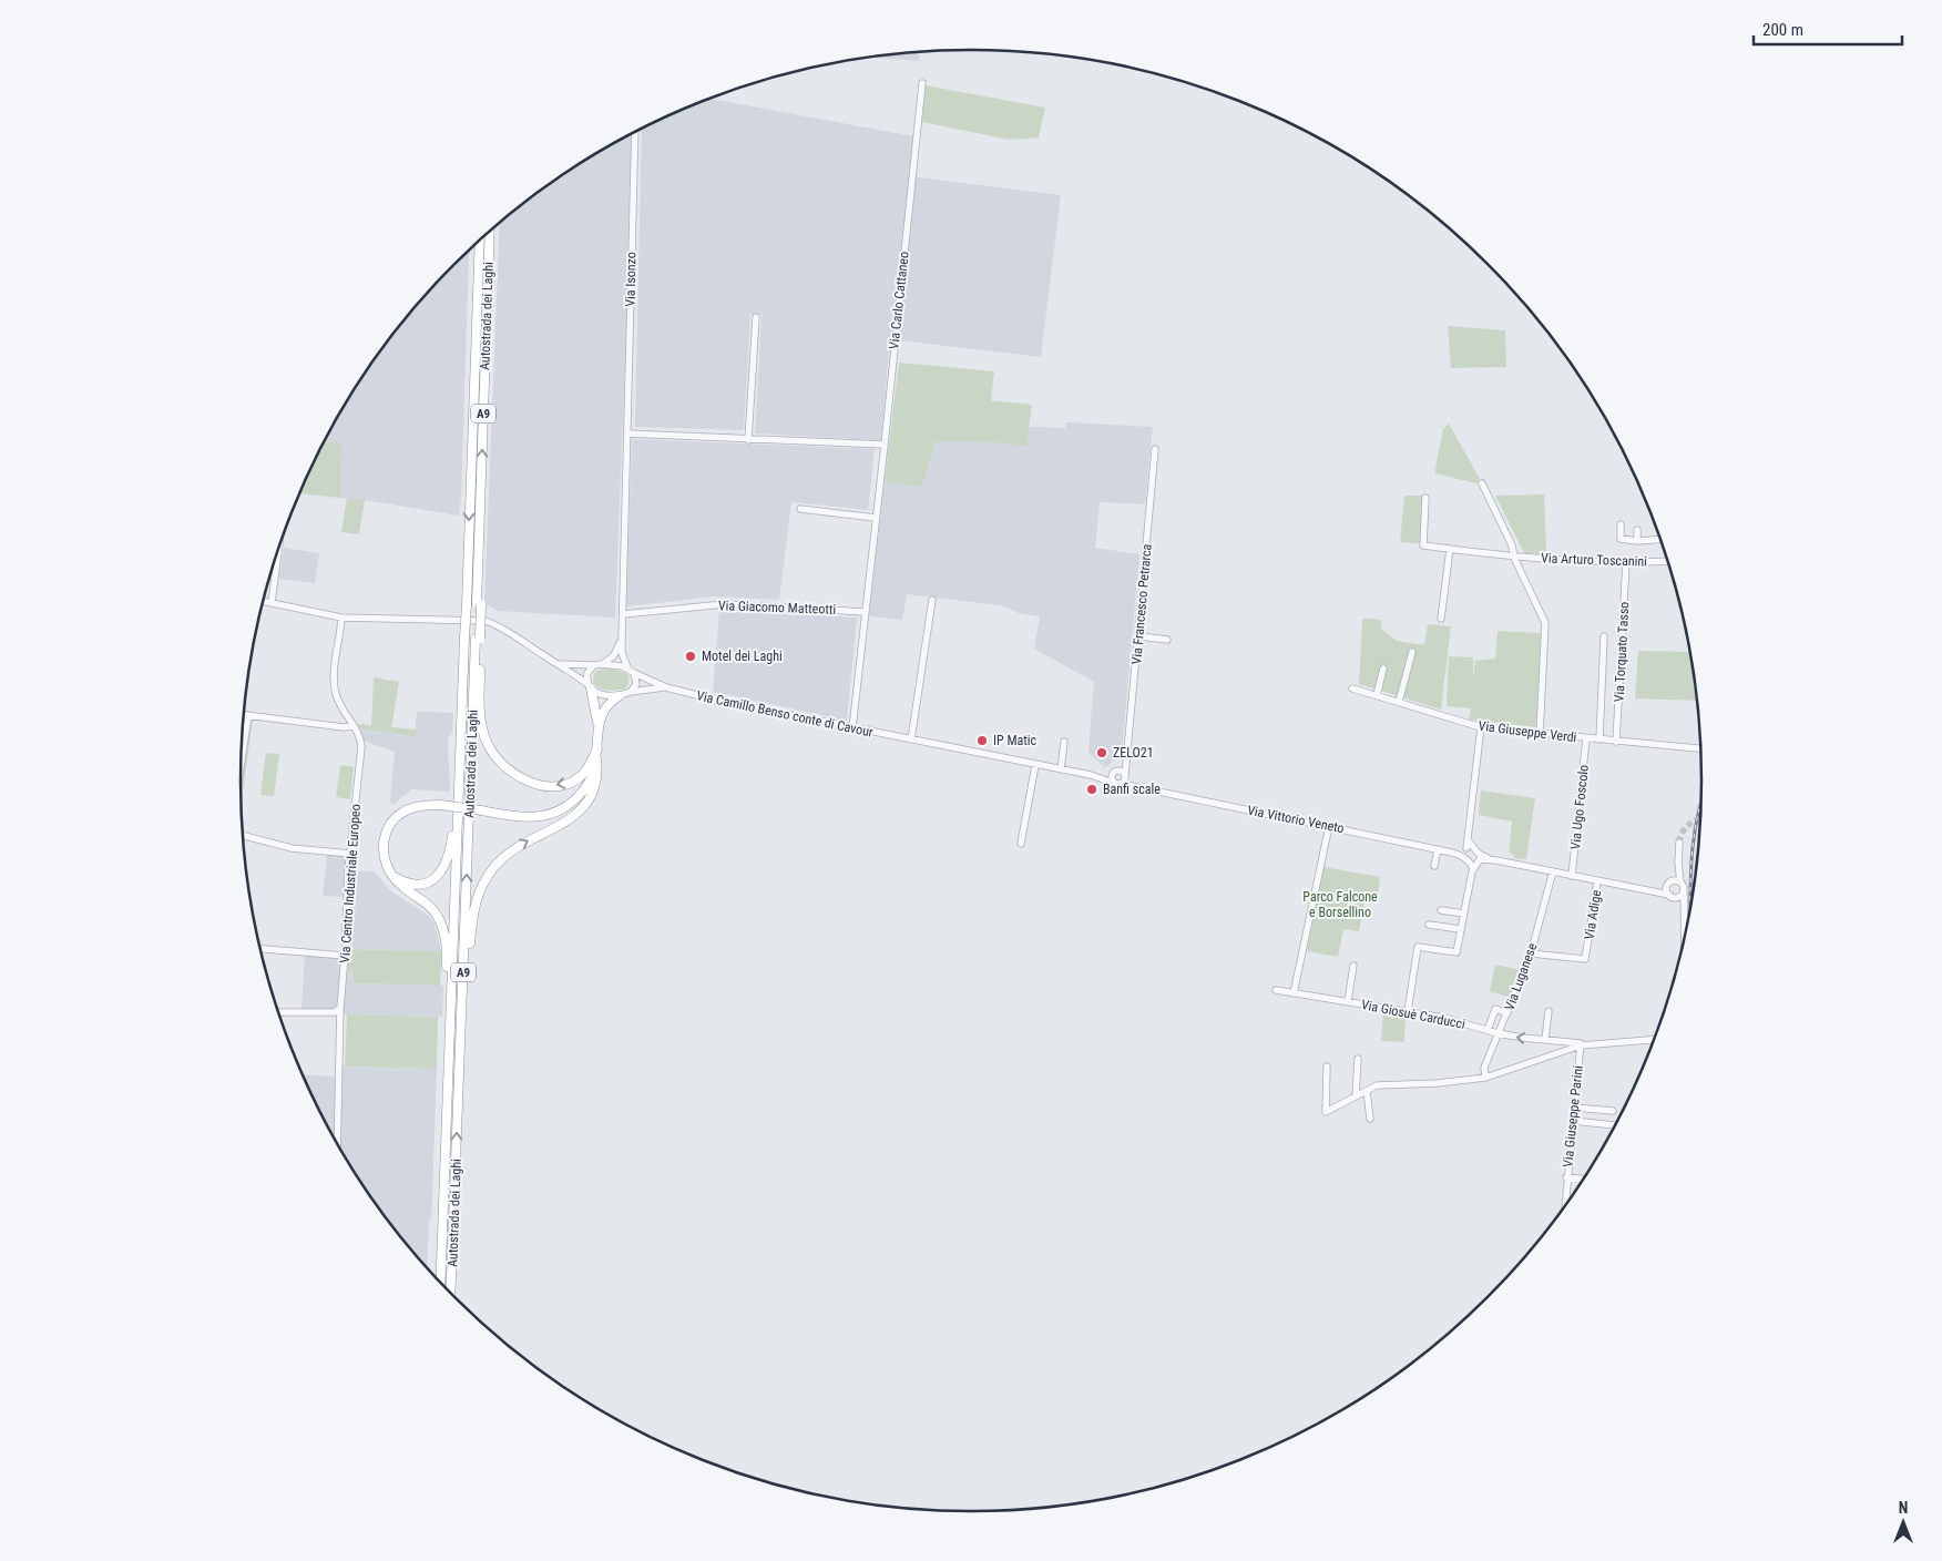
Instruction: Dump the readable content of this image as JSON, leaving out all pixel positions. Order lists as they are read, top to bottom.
{
  "streets": {
    "highway": ["Autostrada dei Laghi", "A9"],
    "street": [
      "Via Isonzo",
      "Via Carlo Cattaneo",
      "Via Arturo Toscanini",
      "Via Francesco Petrarca",
      "Via Giacomo Matteotti",
      "Via Torquato Tasso",
      "Via Camillo Benso conte di Cavour",
      "Via Giuseppe Verdi",
      "Via Ugo Foscolo",
      "Via Vittorio Veneto",
      "Via Centro Industriale Europeo",
      "Via Adige",
      "Via Luganese",
      "Via Giosuè Carducci",
      "Via Giuseppe Parini"
    ]
  },
  "crossings": [
    ["Via Isonzo", "Via Giacomo Matteotti"],
    ["Via Isonzo", "Via Camillo Benso conte di Cavour"],
    ["Via Carlo Cattaneo", "Via Giacomo Matteotti"],
    ["Via Carlo Cattaneo", "Via Camillo Benso conte di Cavour"],
    ["Via Arturo Toscanini", "Via Torquato Tasso"],
    ["Via Francesco Petrarca", "Via Vittorio Veneto"],
    ["Via Torquato Tasso", "Via Giuseppe Verdi"],
    ["Via Giuseppe Verdi", "Via Ugo Foscolo"],
    ["Via Adige", "Via Luganese"],
    ["Via Luganese", "Via Giosuè Carducci"],
    ["Via Giosuè Carducci", "Via Giuseppe Parini"]
  ],
  "parks": ["Parco Falcone e Borsellino"],
  "places": [
    "Motel dei Laghi",
    "IP Matic",
    "ZELO21",
    "Banfi scale"
  ],
  "scale_bar": "200 m",
  "north": "top"
}
